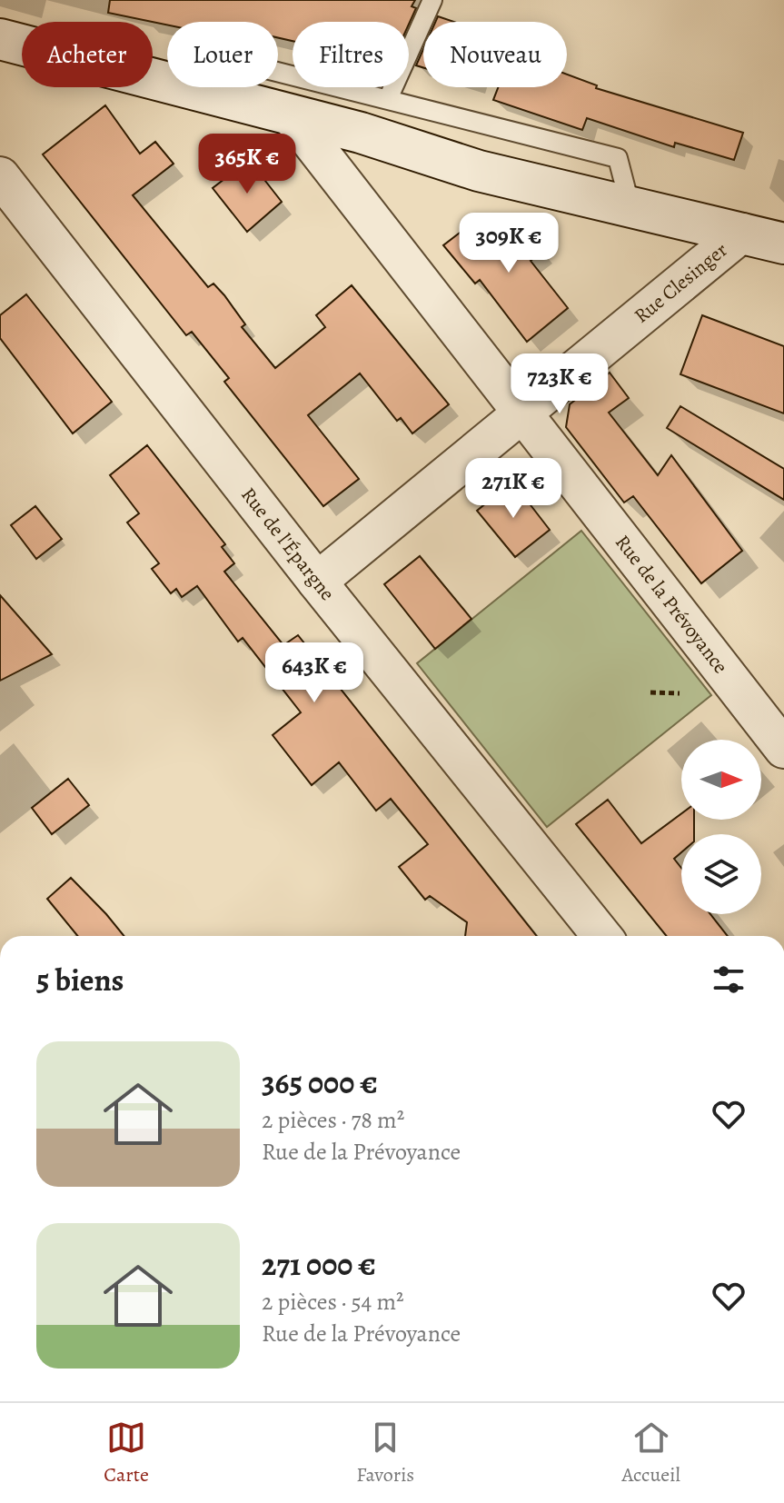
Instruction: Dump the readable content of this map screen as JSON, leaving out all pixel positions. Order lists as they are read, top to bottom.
{
  "streets": {
    "street": ["Rue Clesinger", "Rue de l'Épargne", "Rue de la Prévoyance"]
  },
  "crossings": [
    ["Rue Clesinger", "Rue de l'Épargne"],
    ["Rue Clesinger", "Rue de la Prévoyance"]
  ],
  "north": "right",
  "page": {
    "chip": [
      "Acheter",
      "Louer",
      "Filtres",
      "Nouveau"
    ],
    "price": [
      "365K €",
      "309K €",
      "723K €",
      "271K €",
      "643K €"
    ],
    "heading": "5 biens",
    "list": [
      {
        "name": "365 000 €",
        "note": "2 pièces · 78 m² · Rue de la Prévoyance"
      },
      {
        "name": "271 000 €",
        "note": "2 pièces · 54 m² · Rue de la Prévoyance"
      }
    ],
    "tabs": ["Carte", "Favoris", "Accueil"]
  }
}
